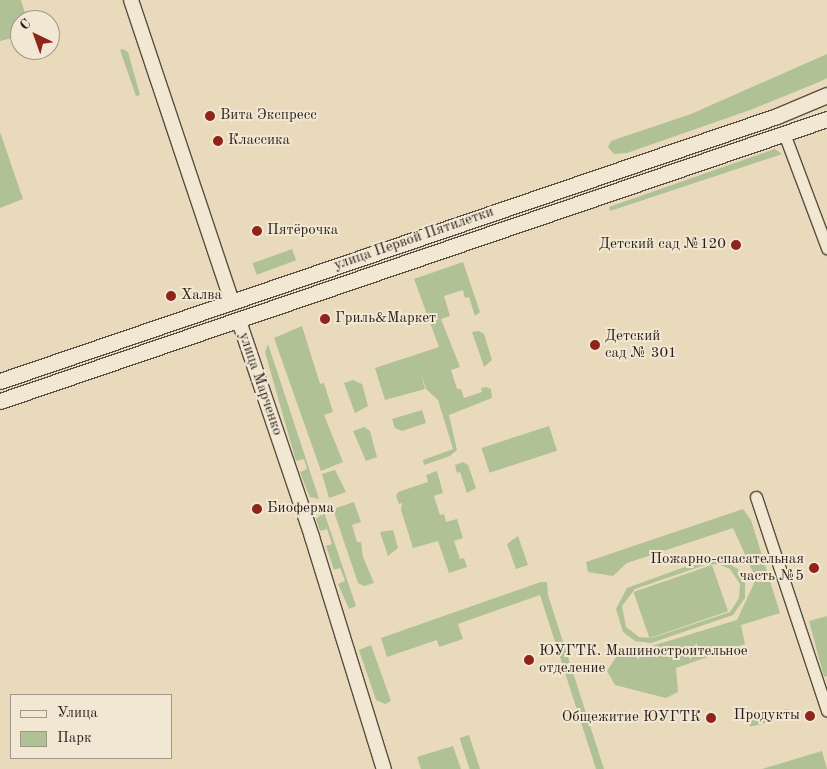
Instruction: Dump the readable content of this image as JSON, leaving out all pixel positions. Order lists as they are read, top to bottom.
{
  "streets": {
    "main road": ["улица Первой Пятилетки", "улица Марченко"]
  },
  "crossings": [
    ["улица Первой Пятилетки", "улица Марченко"]
  ],
  "places": [
    "Вита Экспресс",
    "Классика",
    "Пятёрочка",
    "Детский сад №120",
    "Халва",
    "Гриль&Маркет",
    "Детский сад № 301",
    "Биоферма",
    "Пожарно-спасательная часть №5",
    "ЮУГТК. Машиностроительное отделение",
    "Продукты",
    "Общежитие ЮУГТК"
  ],
  "legend": ["Улица", "Парк"],
  "north": "top left"
}
